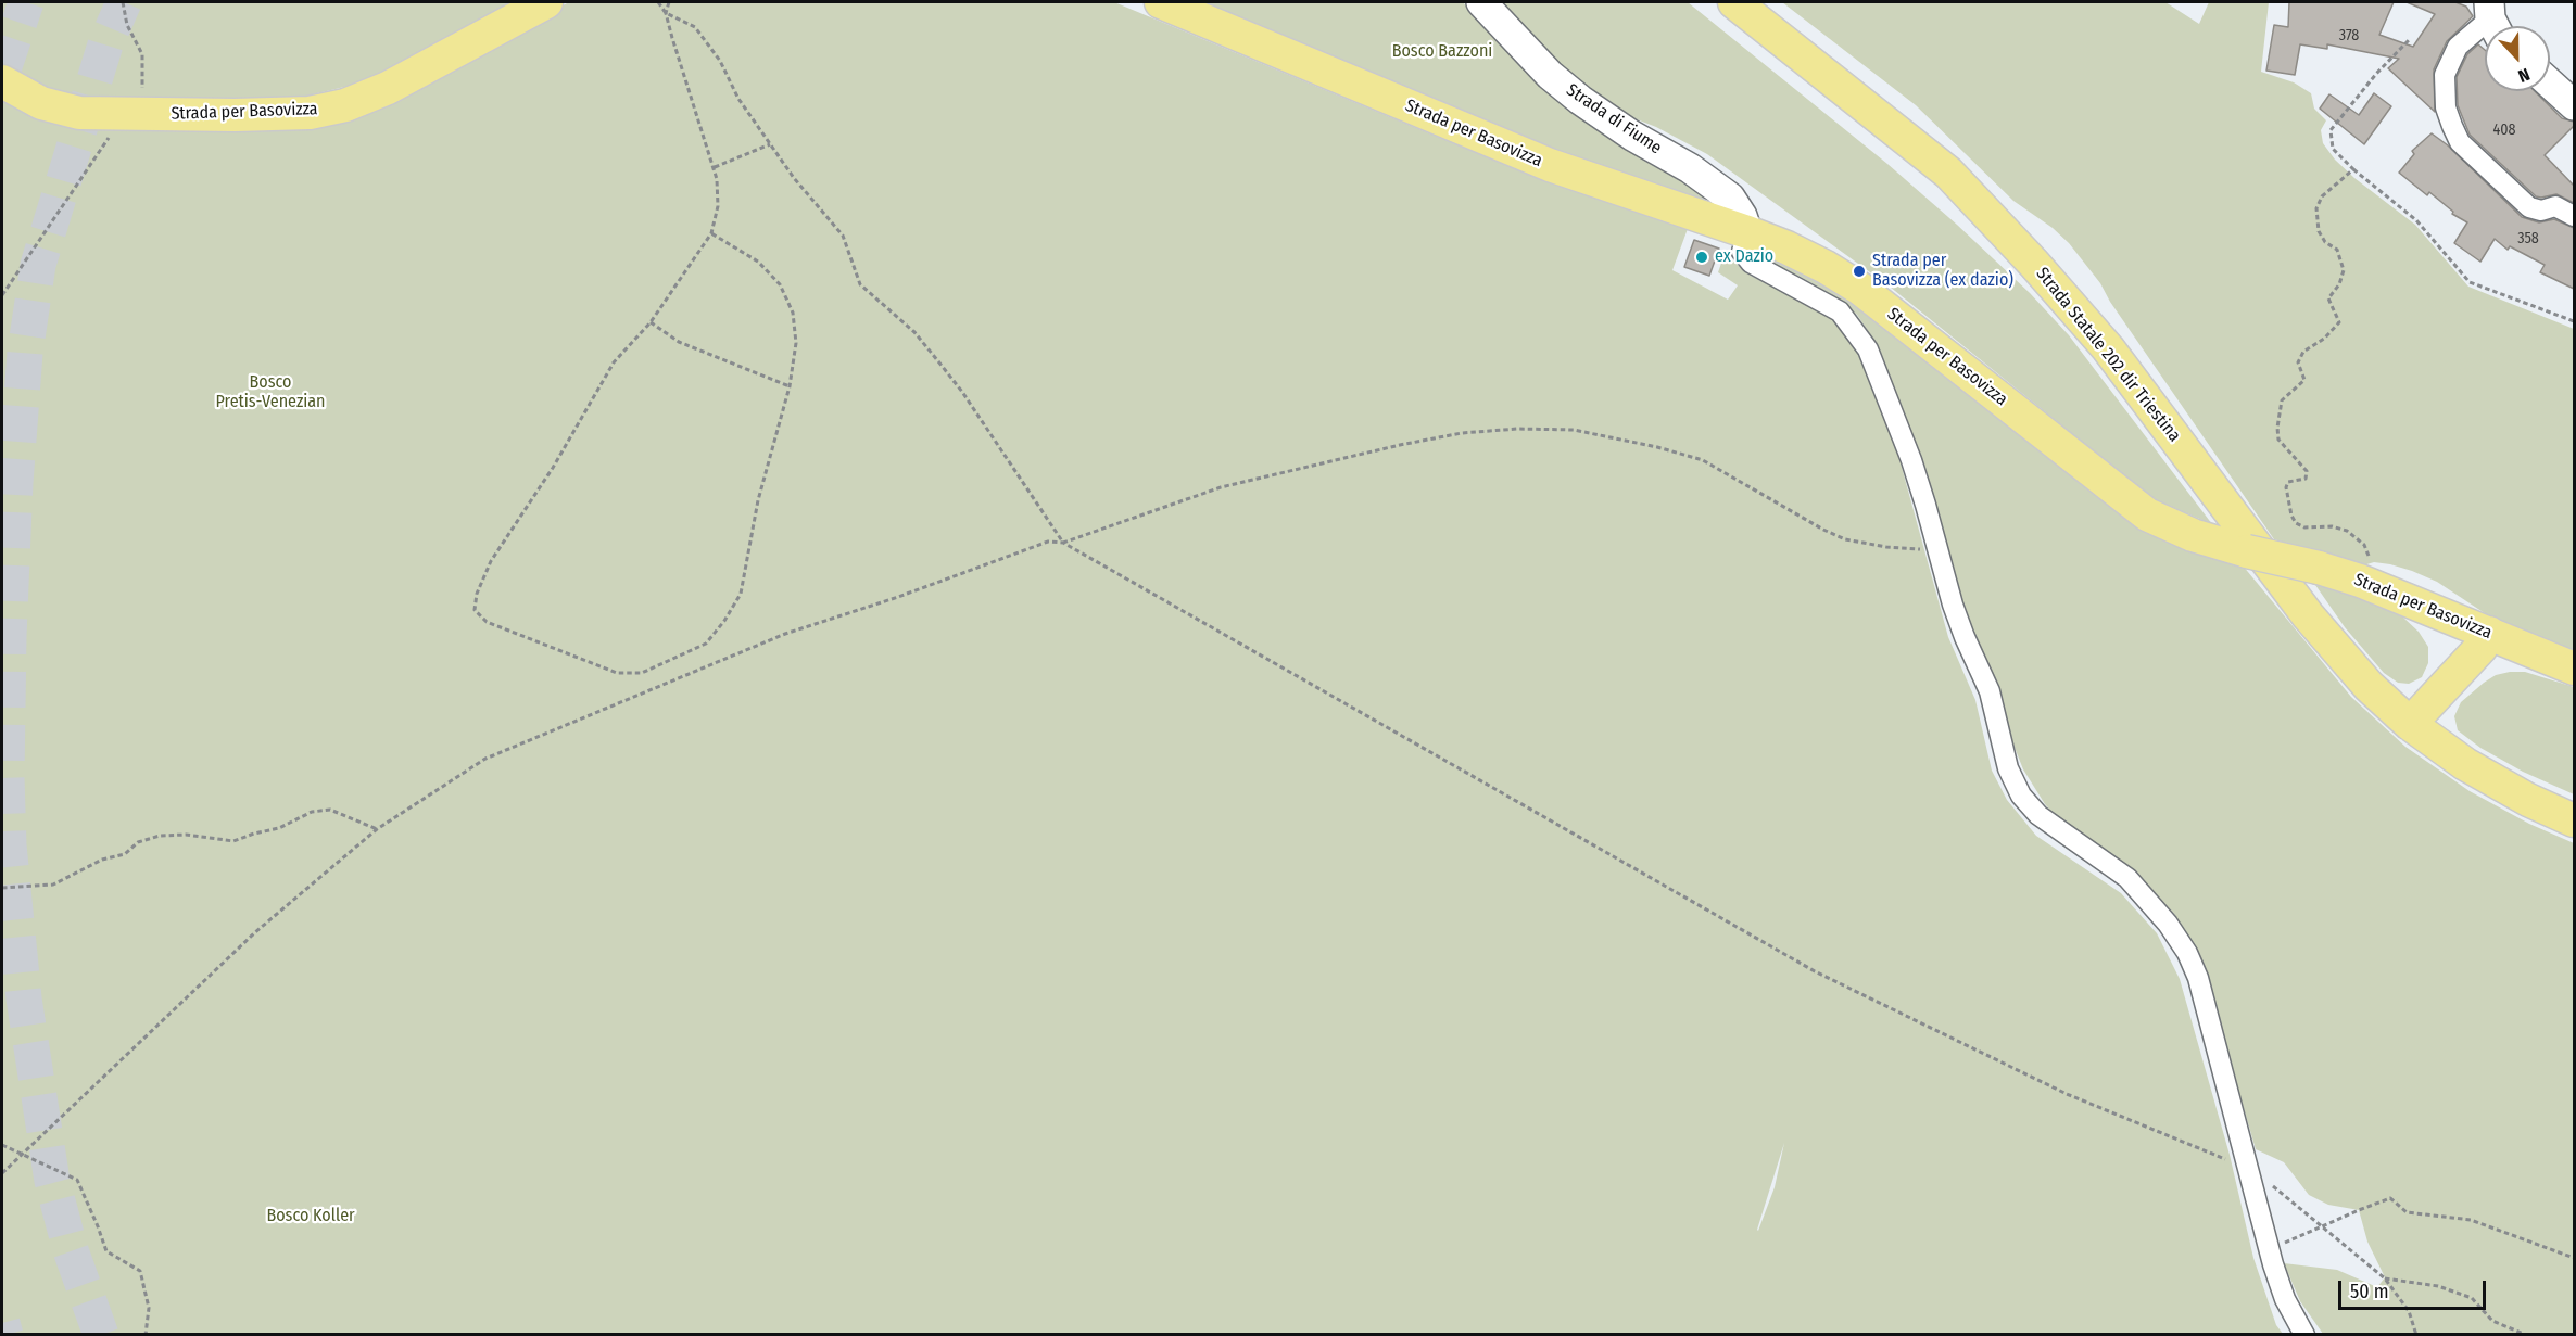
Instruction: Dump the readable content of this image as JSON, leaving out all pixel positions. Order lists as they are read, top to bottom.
{
  "streets": {
    "main road": ["Strada per Basovizza", "Strada Statale 202 dir Triestina"],
    "street": ["Strada di Fiume"]
  },
  "crossings": [
    ["Strada per Basovizza", "Strada di Fiume"]
  ],
  "parks": ["Bosco Bazzoni", "Bosco Pretis-Venezian", "Bosco Koller"],
  "places": ["ex Dazio", "Strada per Basovizza (ex dazio)"],
  "house_numbers": ["378", "408", "358"],
  "scale_bar": "50 m",
  "north": "bottom"
}
